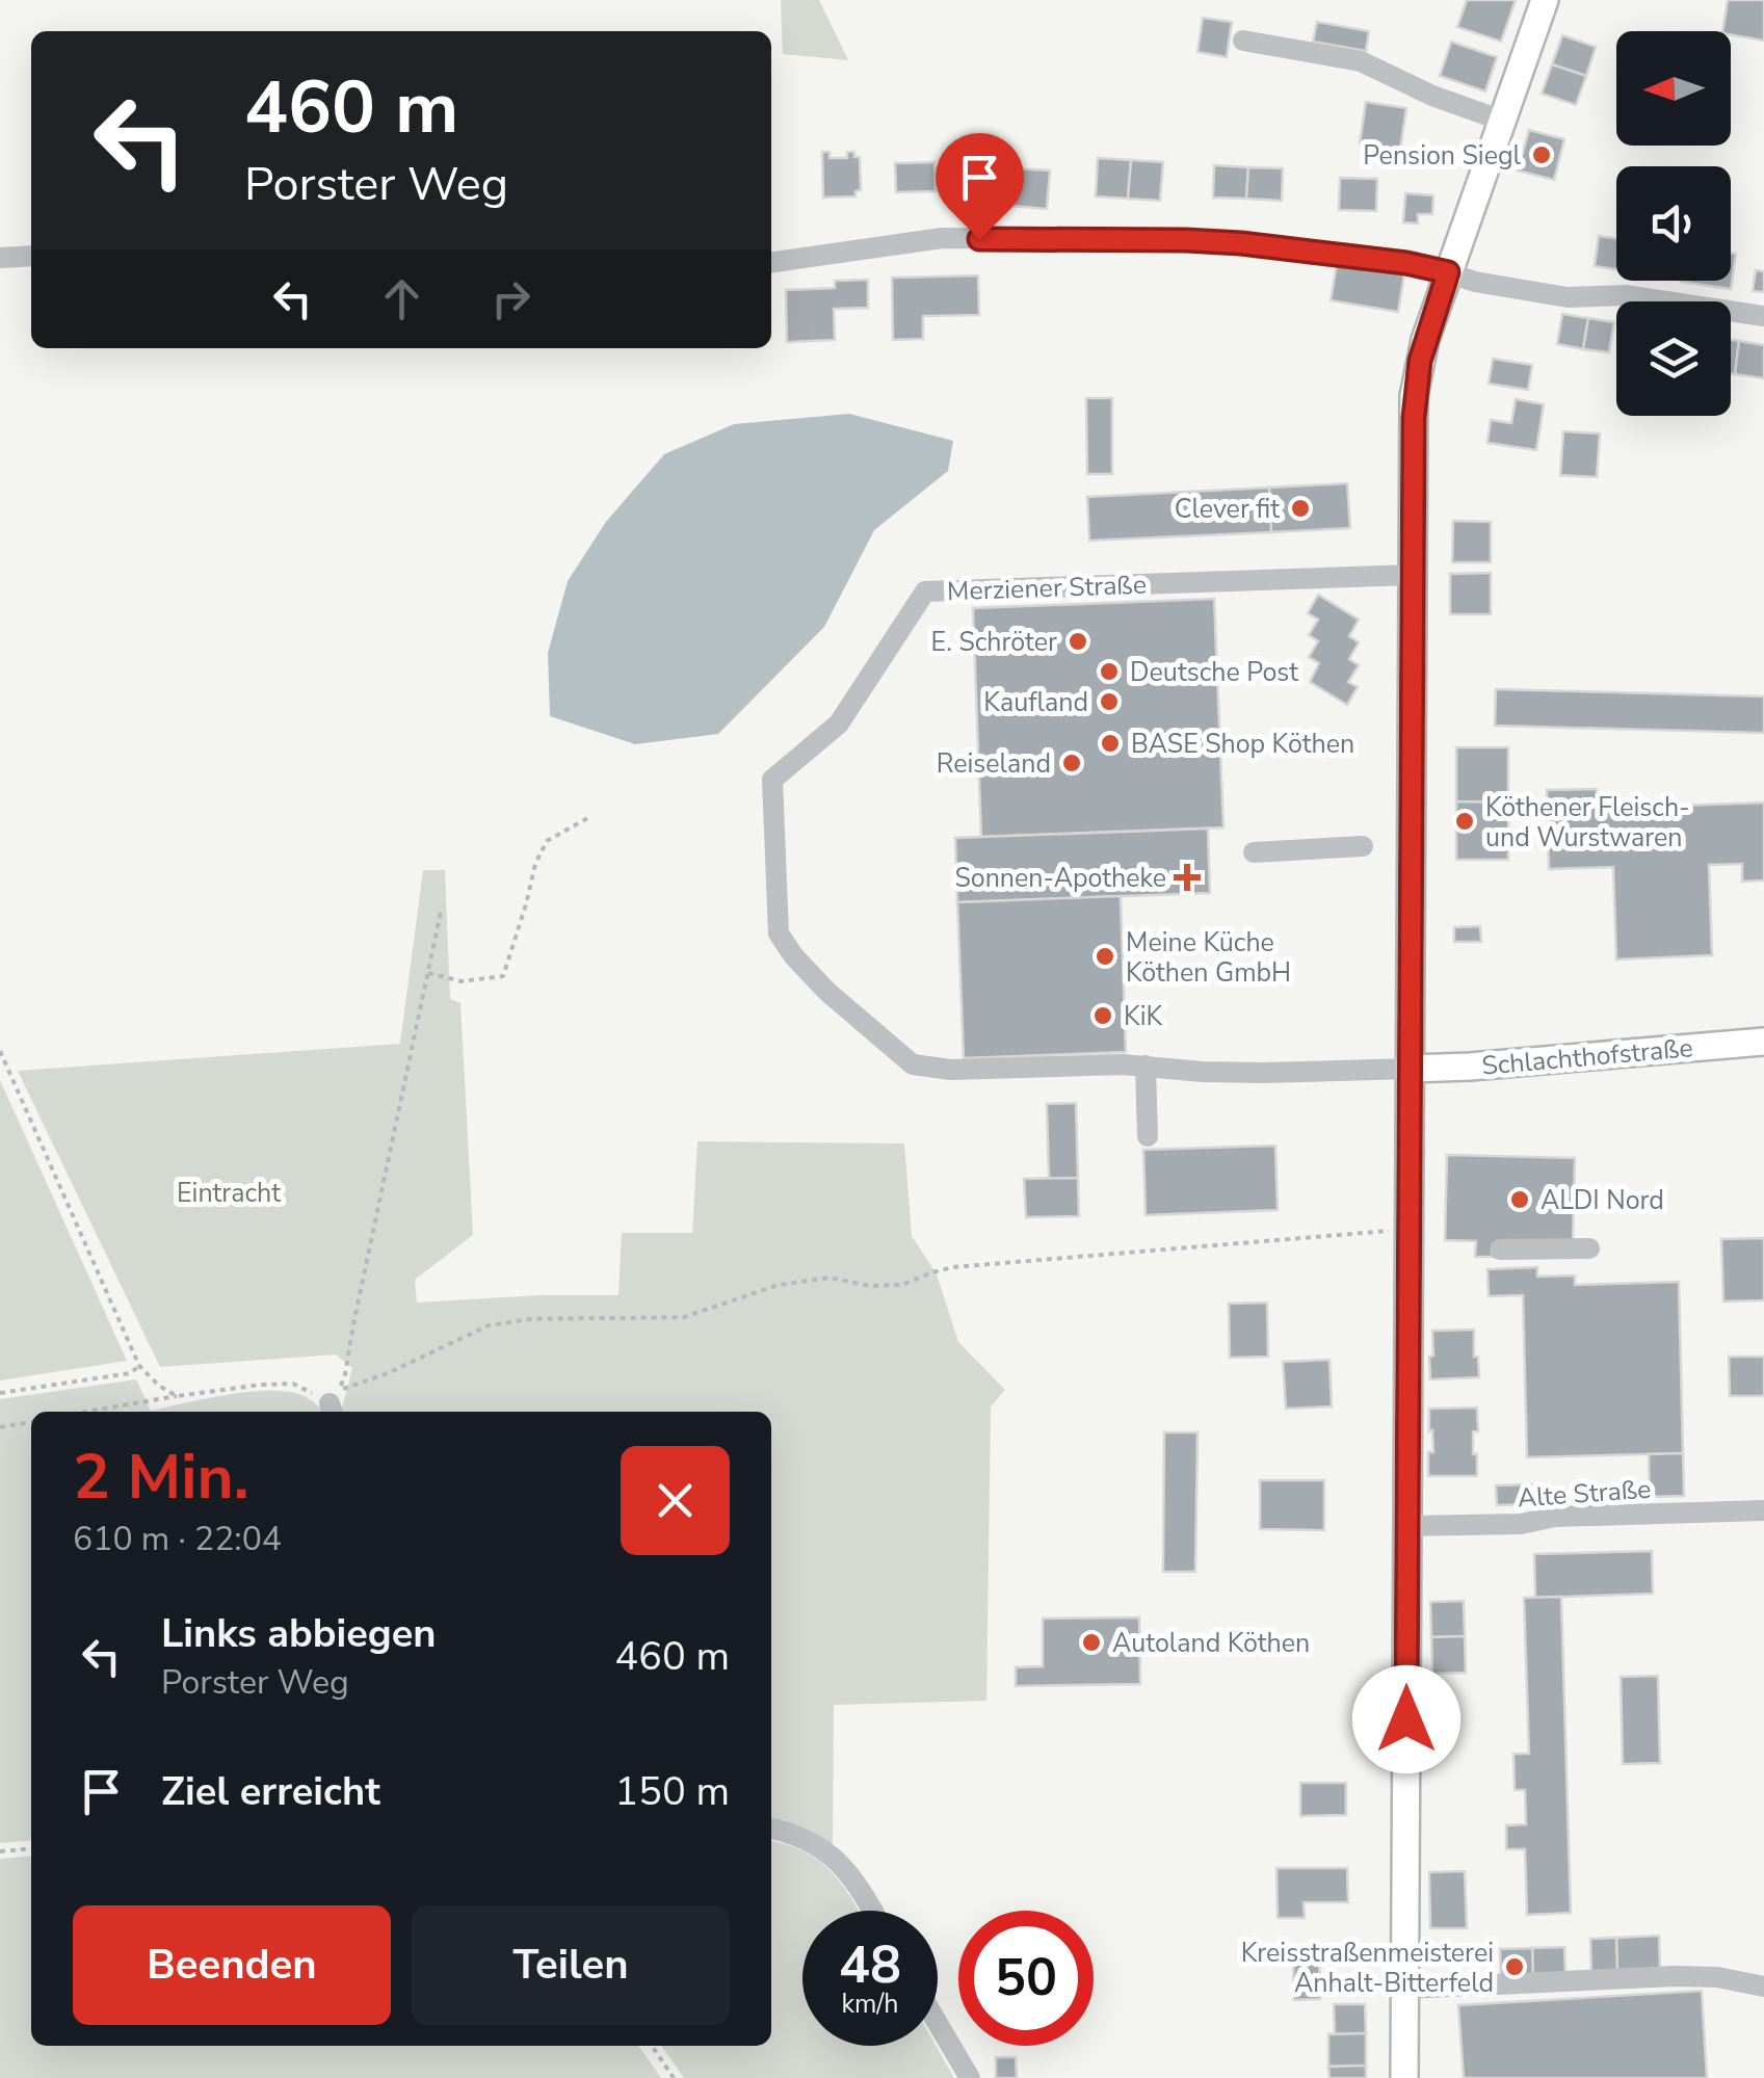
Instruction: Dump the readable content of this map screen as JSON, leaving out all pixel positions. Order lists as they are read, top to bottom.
{
  "streets": {
    "main road": ["Schlachthofstraße"],
    "street": ["Merziener Straße", "Alte Straße"]
  },
  "parks": ["Eintracht"],
  "places": {
    "other": [
      "Pension Siegl",
      "Clever fit",
      "E. Schröter",
      "Deutsche Post",
      "Kaufland",
      "BASE Shop Köthen",
      "Reiseland",
      "Köthener Fleisch- und Wurstwaren",
      "Meine Küche Köthen GmbH",
      "KiK",
      "ALDI Nord",
      "Autoland Köthen",
      "Kreisstraßenmeisterei Anhalt-Bitterfeld"
    ],
    "health": ["Sonnen-Apotheke"]
  },
  "north": "left",
  "page": {
    "turn": ["460 m", "Porster Weg"],
    "heading": ["2 Min.", "610 m · 22:04"],
    "list": [
      {
        "name": "Links abbiegen",
        "note": "Porster Weg",
        "value": "460 m"
      },
      {
        "name": "Ziel erreicht",
        "value": "150 m"
      }
    ],
    "buttons": ["Beenden", "Teilen"],
    "speed": "48 km/h",
    "limit": "50"
  }
}
